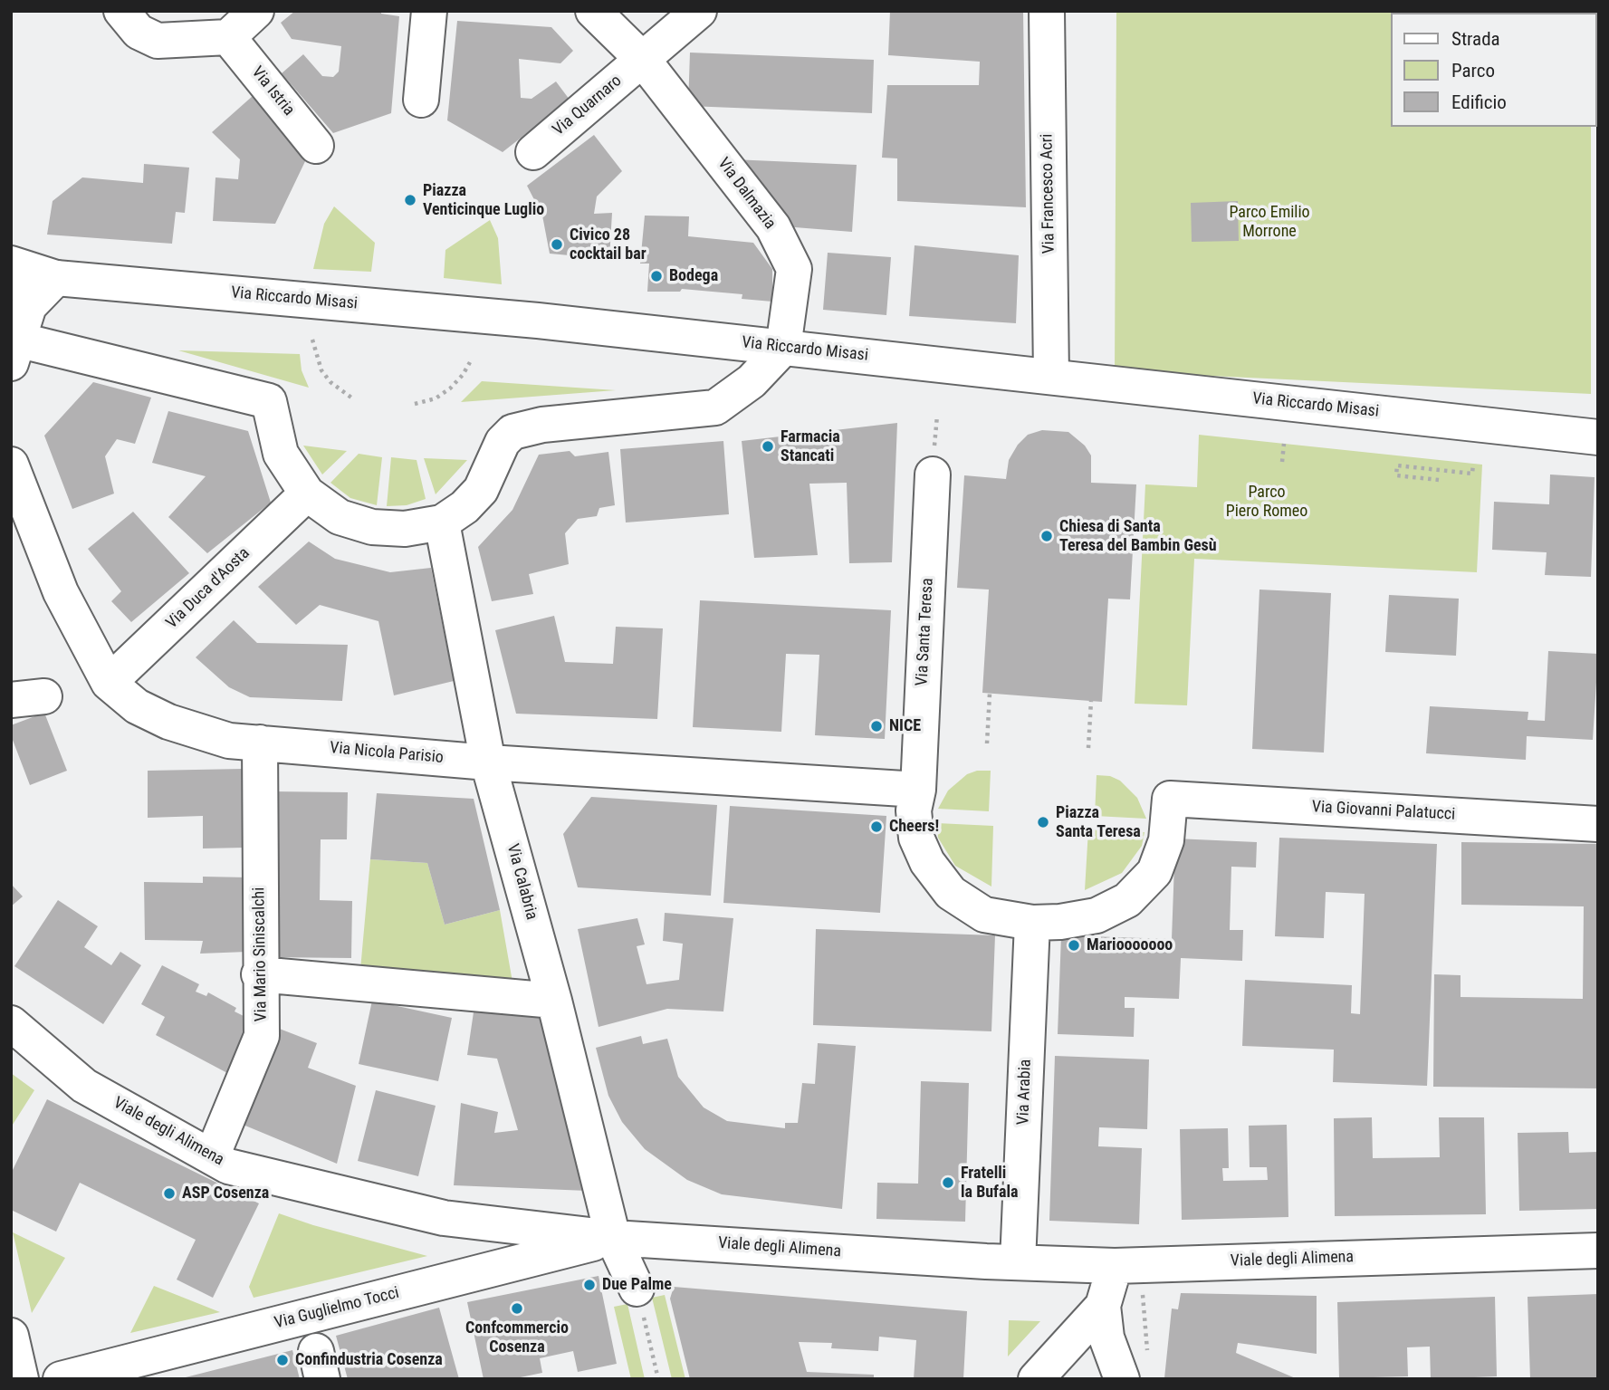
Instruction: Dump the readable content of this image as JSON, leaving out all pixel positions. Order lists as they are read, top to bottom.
{
  "streets": {
    "street": [
      "Via Istria",
      "Via Quarnaro",
      "Via Dalmazia",
      "Via Francesco Acri",
      "Via Riccardo Misasi",
      "Via Duca d'Aosta",
      "Via Santa Teresa",
      "Via Nicola Parisio",
      "Via Giovanni Palatucci",
      "Via Calabria",
      "Via Mario Siniscalchi",
      "Via Arabia",
      "Viale degli Alimena",
      "Via Guglielmo Tocci"
    ]
  },
  "crossings": [
    ["Via Quarnaro", "Via Dalmazia"],
    ["Via Dalmazia", "Via Riccardo Misasi"],
    ["Via Francesco Acri", "Via Riccardo Misasi"],
    ["Via Duca d'Aosta", "Via Nicola Parisio"],
    ["Via Santa Teresa", "Via Nicola Parisio"],
    ["Via Nicola Parisio", "Via Calabria"],
    ["Via Nicola Parisio", "Via Mario Siniscalchi"],
    ["Via Giovanni Palatucci", "Via Arabia"],
    ["Via Calabria", "Viale degli Alimena"],
    ["Via Calabria", "Via Guglielmo Tocci"],
    ["Via Mario Siniscalchi", "Viale degli Alimena"],
    ["Via Arabia", "Viale degli Alimena"],
    ["Viale degli Alimena", "Via Guglielmo Tocci"]
  ],
  "parks": ["Parco Emilio Morrone", "Parco Piero Romeo"],
  "places": [
    "Piazza Venticinque Luglio",
    "Civico 28 cocktail bar",
    "Bodega",
    "Farmacia Stancati",
    "Chiesa di Santa Teresa del Bambin Gesù",
    "NICE",
    "Piazza Santa Teresa",
    "Cheers!",
    "Mariooooooo",
    "Fratelli la Bufala",
    "ASP Cosenza",
    "Due Palme",
    "Confcommercio Cosenza",
    "Confindustria Cosenza"
  ],
  "legend": ["Strada", "Parco", "Edificio"]
}
